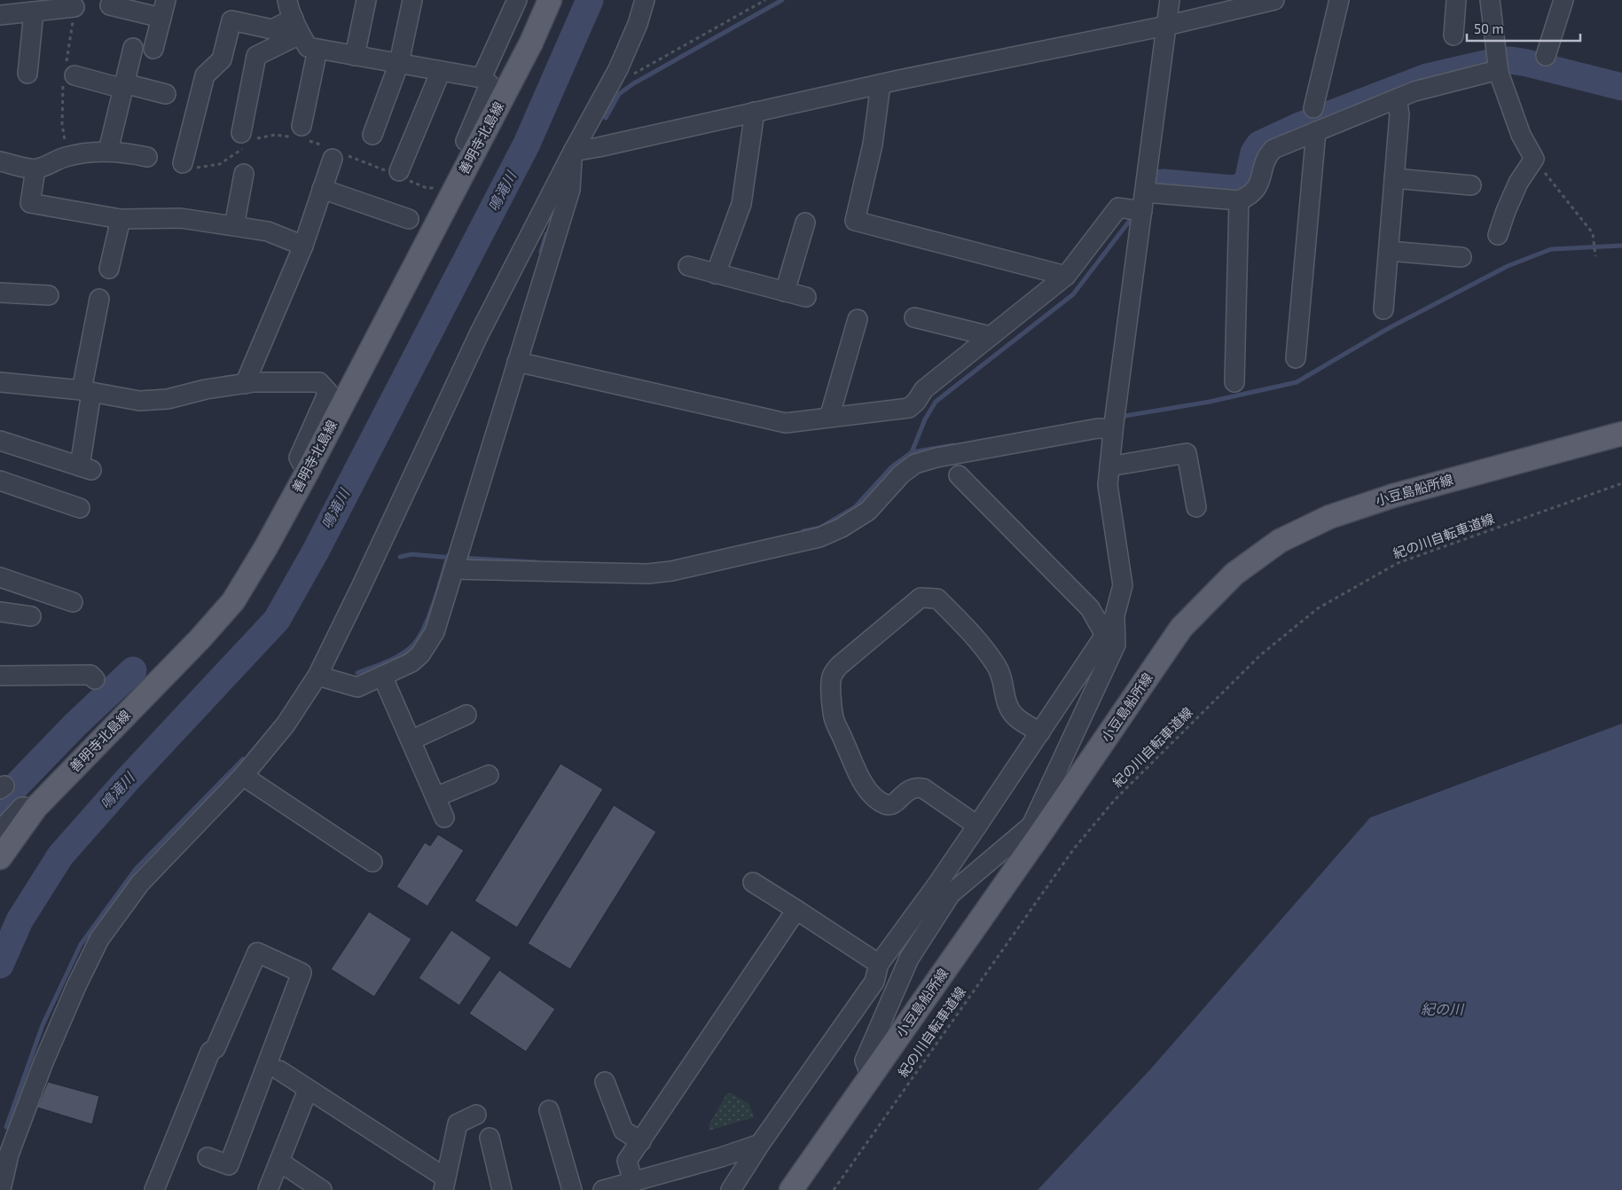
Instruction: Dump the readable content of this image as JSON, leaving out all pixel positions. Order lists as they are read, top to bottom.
{
  "streets": {
    "main road": ["善明寺北島線", "小豆島船所線"],
    "path": ["紀の川自転車道線"]
  },
  "water": ["鳴滝川", "紀の川"],
  "scale_bar": "50 m"
}
